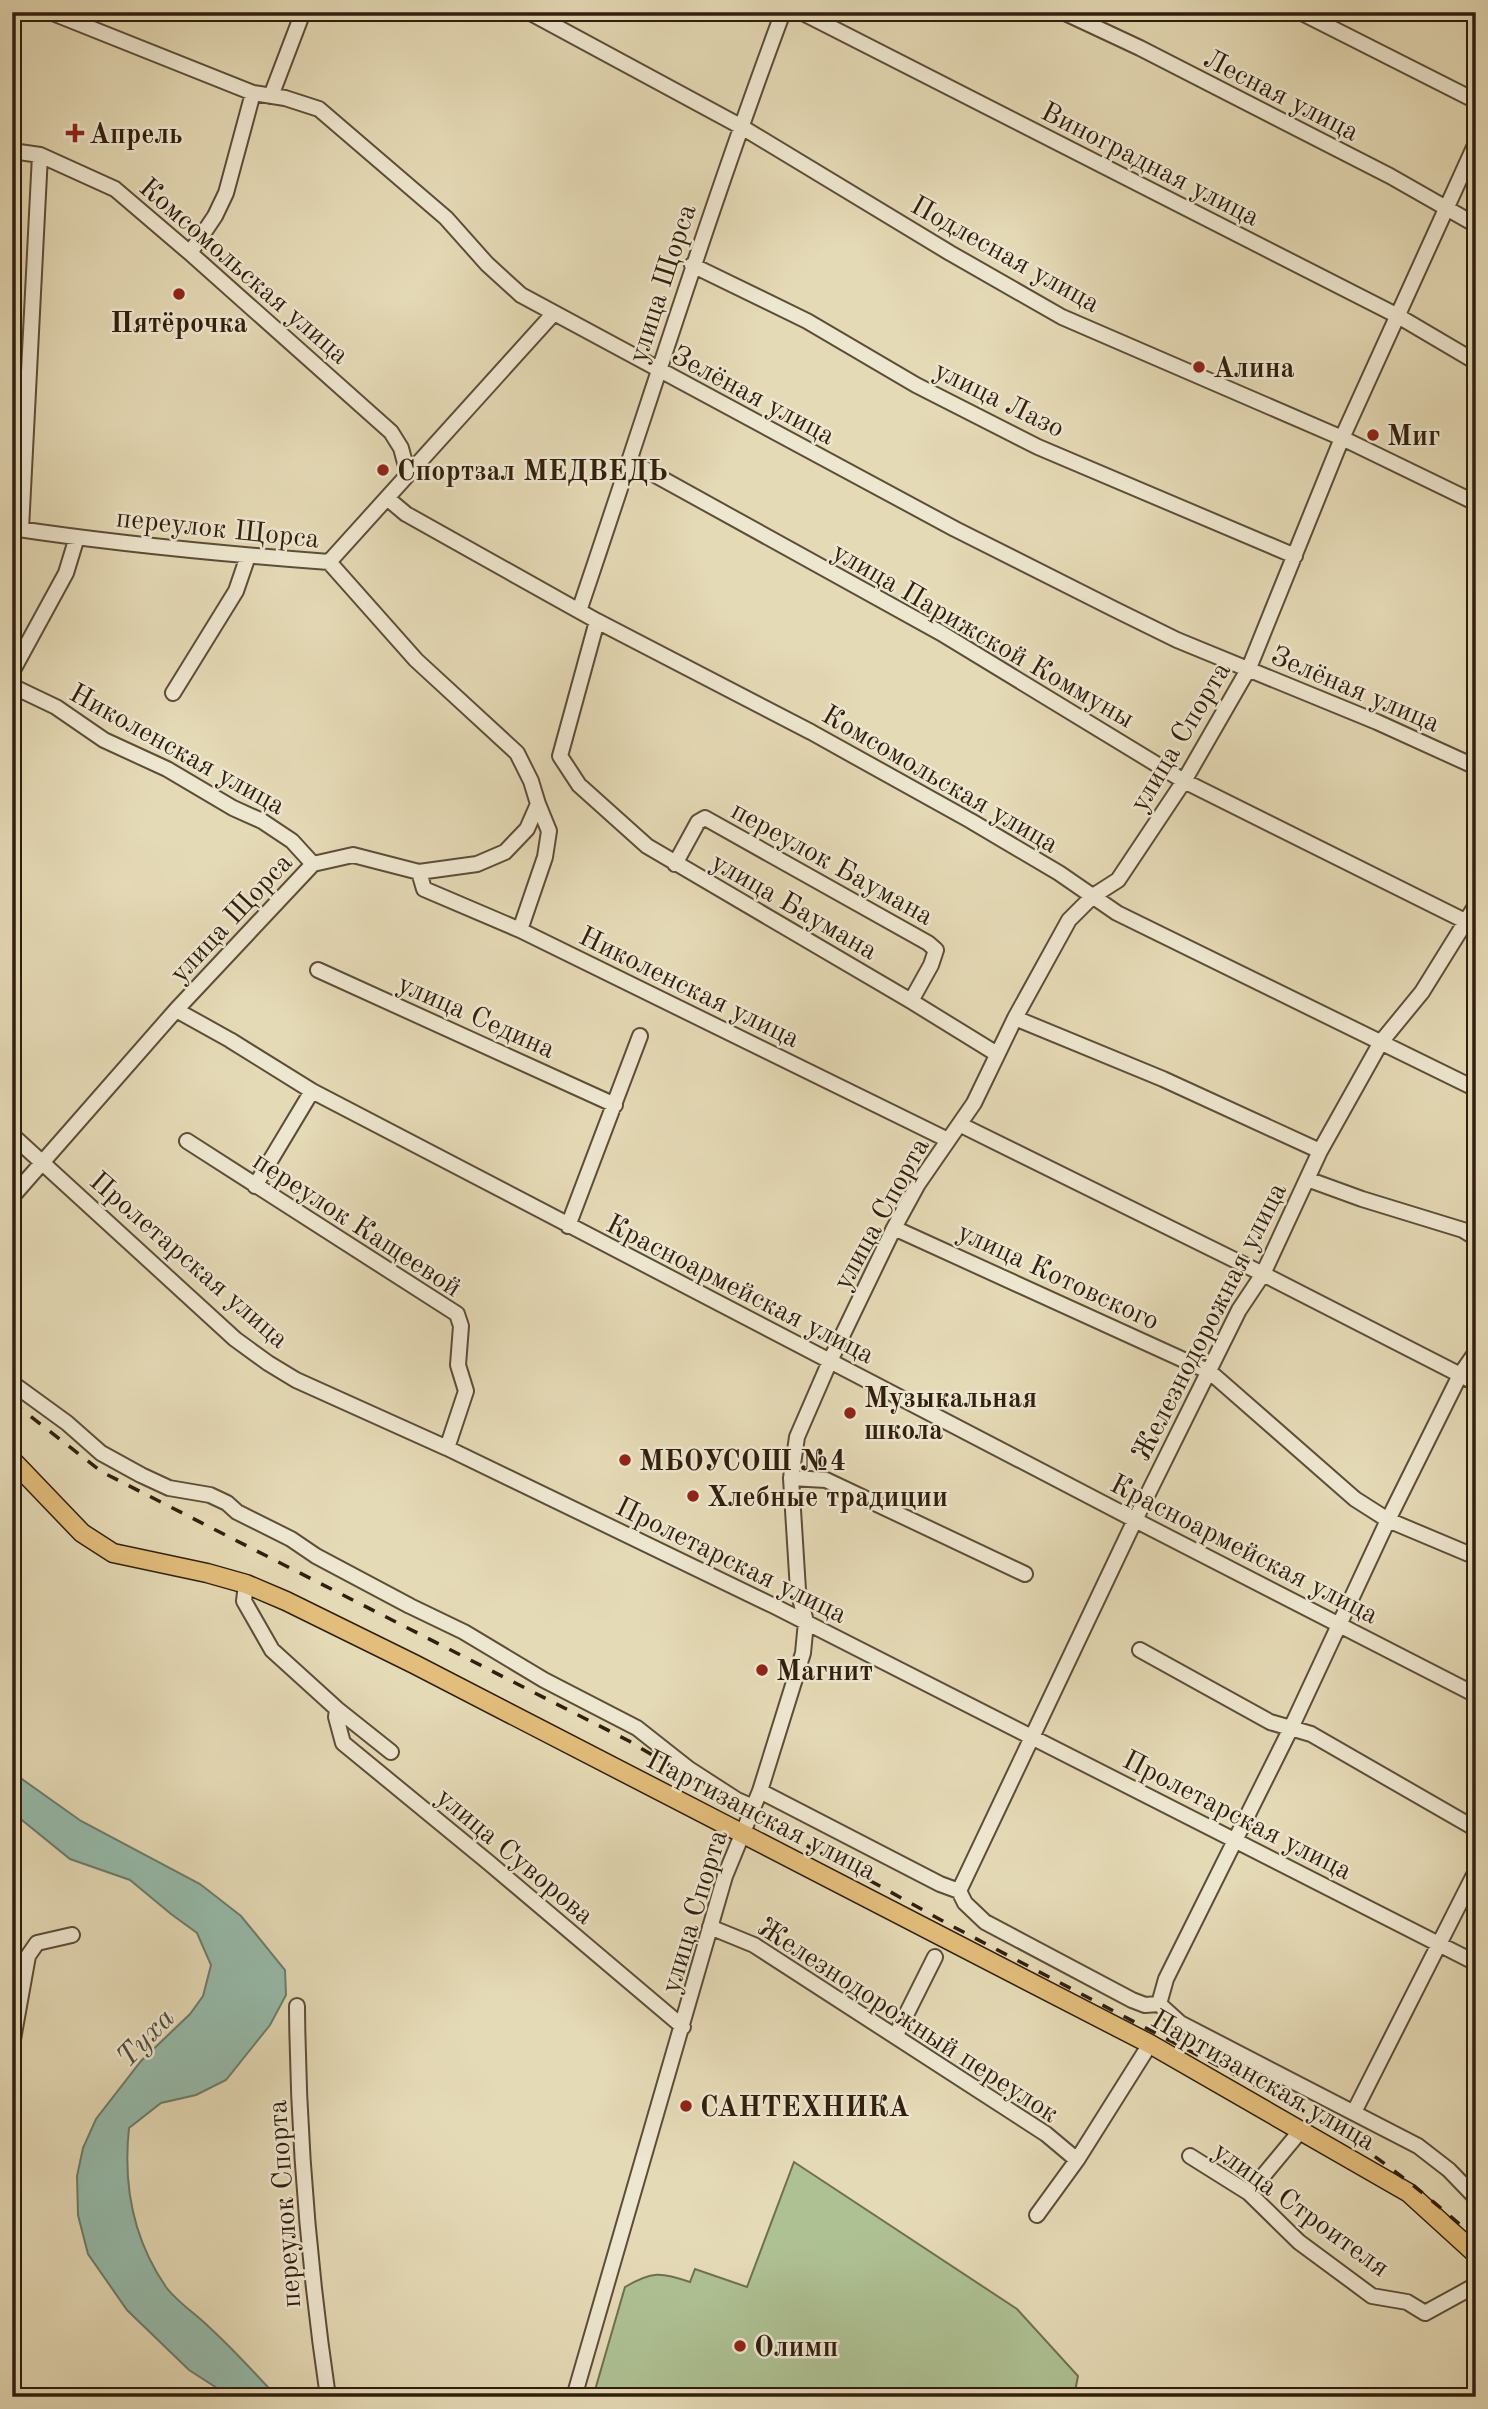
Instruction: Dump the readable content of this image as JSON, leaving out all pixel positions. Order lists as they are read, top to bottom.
{
  "streets": {
    "main road": ["Партизанская улица"],
    "street": [
      "Лесная улица",
      "Виноградная улица",
      "Подлесная улица",
      "Комсомольская улица",
      "улица Щорса",
      "Зелёная улица",
      "улица Лазо",
      "переулок Щорса",
      "улица Парижской Коммуны",
      "улица Спорта",
      "Николенская улица",
      "переулок Баумана",
      "улица Баумана",
      "улица Седина",
      "переулок Кащеевой",
      "Пролетарская улица",
      "улица Котовского",
      "Красноармейская улица",
      "Железнодорожная улица",
      "улица Суворова",
      "Железнодорожный переулок",
      "переулок Спорта",
      "улица Строителя"
    ]
  },
  "crossings": [
    ["Лесная улица", "улица Спорта"],
    ["Виноградная улица", "улица Спорта"],
    ["Подлесная улица", "улица Щорса"],
    ["Подлесная улица", "улица Спорта"],
    ["Комсомольская улица", "улица Щорса"],
    ["Комсомольская улица", "улица Спорта"],
    ["Комсомольская улица", "улица Баумана"],
    ["Комсомольская улица", "Железнодорожная улица"],
    ["улица Щорса", "Зелёная улица"],
    ["улица Щорса", "улица Лазо"],
    ["улица Щорса", "переулок Щорса"],
    ["улица Щорса", "улица Парижской Коммуны"],
    ["улица Щорса", "Николенская улица"],
    ["улица Щорса", "Пролетарская улица"],
    ["улица Щорса", "Красноармейская улица"],
    ["Зелёная улица", "улица Спорта"],
    ["улица Лазо", "улица Спорта"],
    ["улица Парижской Коммуны", "улица Спорта"],
    ["улица Парижской Коммуны", "Железнодорожная улица"],
    ["улица Спорта", "Николенская улица"],
    ["улица Спорта", "улица Баумана"],
    ["улица Спорта", "Пролетарская улица"],
    ["улица Спорта", "улица Котовского"],
    ["улица Спорта", "Красноармейская улица"],
    ["улица Спорта", "Партизанская улица"],
    ["улица Спорта", "улица Суворова"],
    ["улица Спорта", "Железнодорожный переулок"],
    ["переулок Баумана", "улица Баумана"],
    ["переулок Кащеевой", "Пролетарская улица"],
    ["Пролетарская улица", "Железнодорожная улица"],
    ["улица Котовского", "Железнодорожная улица"],
    ["Красноармейская улица", "Железнодорожная улица"],
    ["Железнодорожная улица", "Партизанская улица"]
  ],
  "water": ["Туха"],
  "places": {
    "health": ["Апрель"],
    "other": [
      "Пятёрочка",
      "Алина",
      "Миг",
      "Спортзал МЕДВЕДЬ",
      "Музыкальная школа",
      "МБОУСОШ №4",
      "Хлебные традиции",
      "Магнит",
      "САНТЕХНИКА",
      "Олимп"
    ]
  }
}
